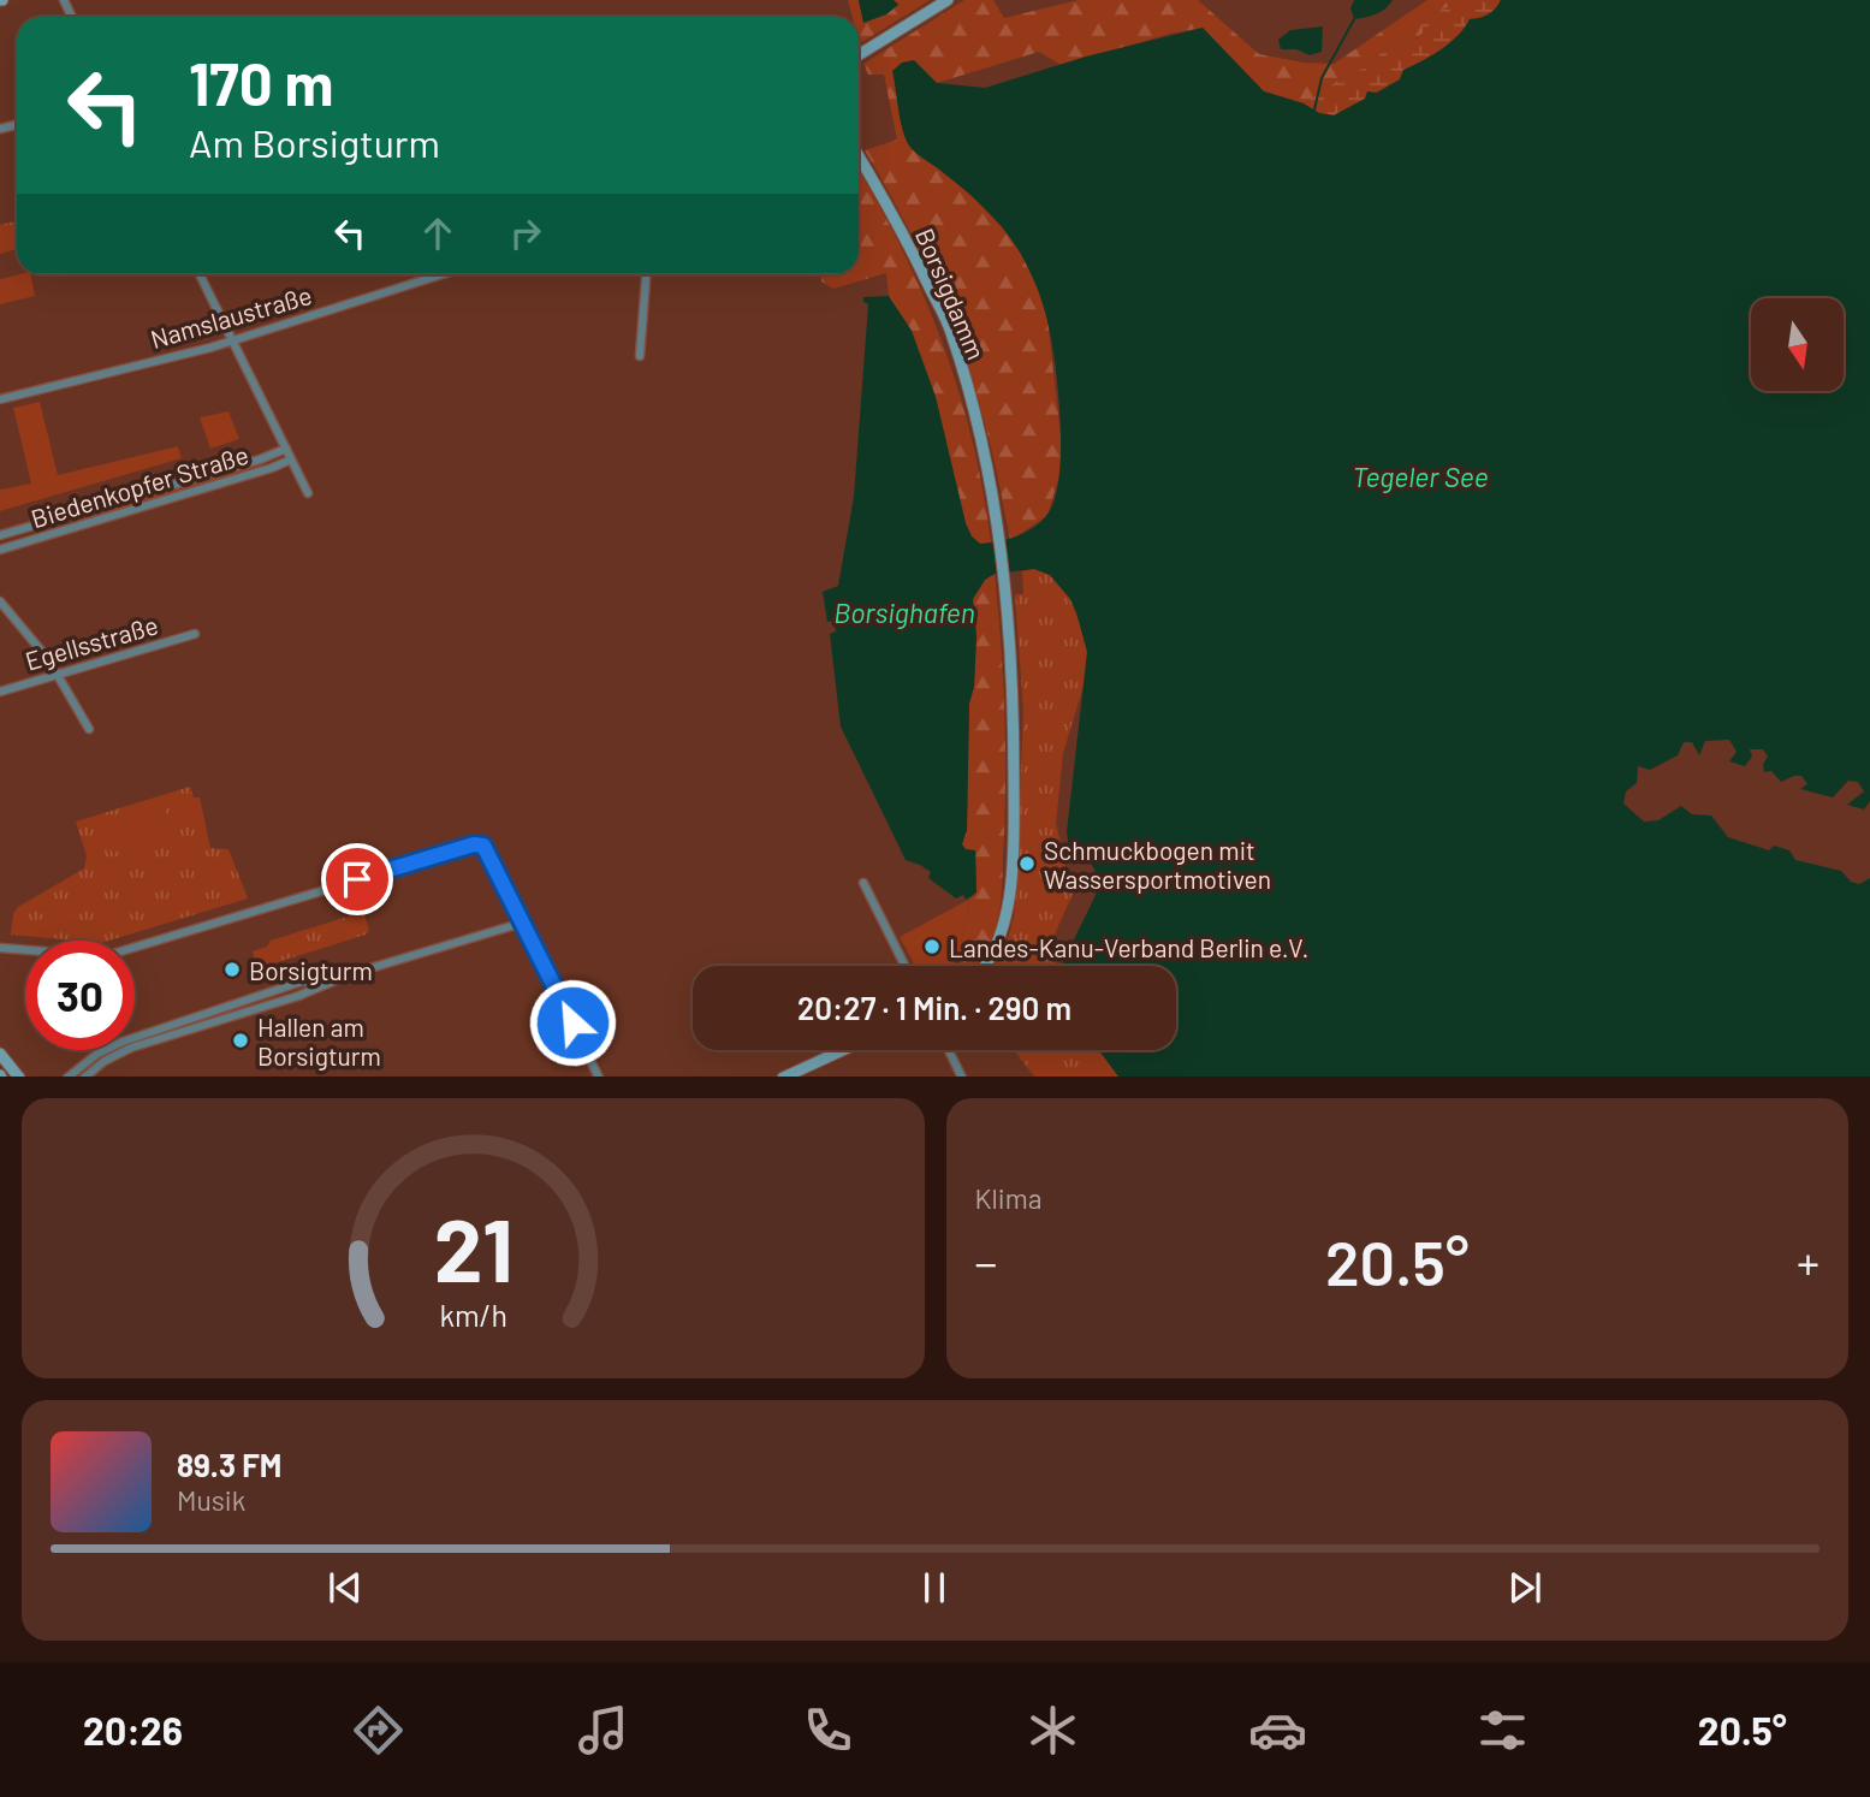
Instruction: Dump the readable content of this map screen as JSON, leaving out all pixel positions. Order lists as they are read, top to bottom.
{
  "streets": {
    "street": [
      "Borsigdamm",
      "Namslaustraße",
      "Biedenkopfer Straße",
      "Egellsstraße"
    ]
  },
  "water": ["Tegeler See", "Borsighafen"],
  "places": [
    "Schmuckbogen mit Wassersportmotiven",
    "Landes-Kanu-Verband Berlin e.V.",
    "Borsigturm",
    "Hallen am Borsigturm"
  ],
  "north": "bottom",
  "page": {
    "turn": ["170 m", "Am Borsigturm"],
    "limit": "30",
    "trip": "20:27 · 1 Min. · 290 m",
    "tile": "Klima",
    "heat": ["−", "20.5°", "+"],
    "song": ["89.3 FM", "Musik"],
    "tabs": ["20:26", "20.5°"],
    "gauge": ["21", "km/h"]
  }
}
